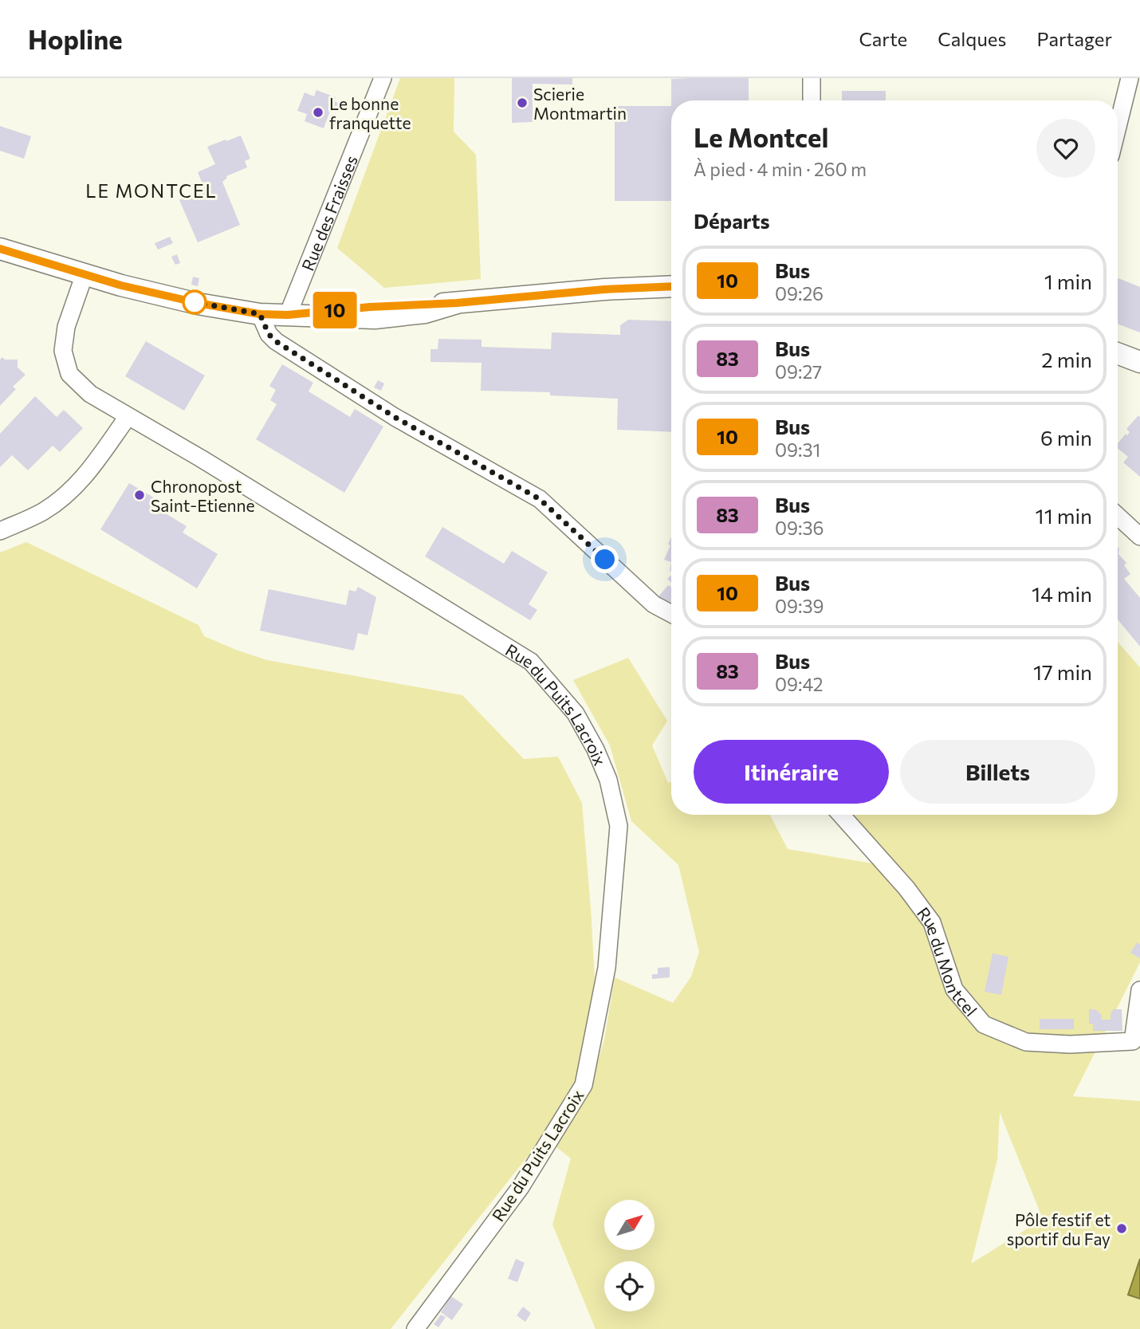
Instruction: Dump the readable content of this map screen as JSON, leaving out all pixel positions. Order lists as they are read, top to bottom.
{
  "streets": {
    "street": ["Rue des Fraisses", "Rue du Puits Lacroix", "Rue du Montcel"]
  },
  "districts": ["LE MONTCEL"],
  "places": [
    "Scierie Montmartin",
    "Le bonne franquette",
    "Chronopost Saint-Etienne",
    "Pôle festif et sportif du Fay"
  ],
  "lines": ["bus line 10"],
  "north": "top right",
  "page": {
    "header": "Hopline",
    "nav": ["Carte", "Calques", "Partager"],
    "on_map": "10",
    "heading": [
      ["Le Montcel", "À pied · 4 min · 260 m"],
      "Départs"
    ],
    "list": [
      {
        "mark": "10",
        "name": "Bus",
        "note": "09:26",
        "value": "1 min"
      },
      {
        "mark": "83",
        "name": "Bus",
        "note": "09:27",
        "value": "2 min"
      },
      {
        "mark": "10",
        "name": "Bus",
        "note": "09:31",
        "value": "6 min"
      },
      {
        "mark": "83",
        "name": "Bus",
        "note": "09:36",
        "value": "11 min"
      },
      {
        "mark": "10",
        "name": "Bus",
        "note": "09:39",
        "value": "14 min"
      },
      {
        "mark": "83",
        "name": "Bus",
        "note": "09:42",
        "value": "17 min"
      }
    ],
    "buttons": ["Itinéraire", "Billets"]
  }
}
